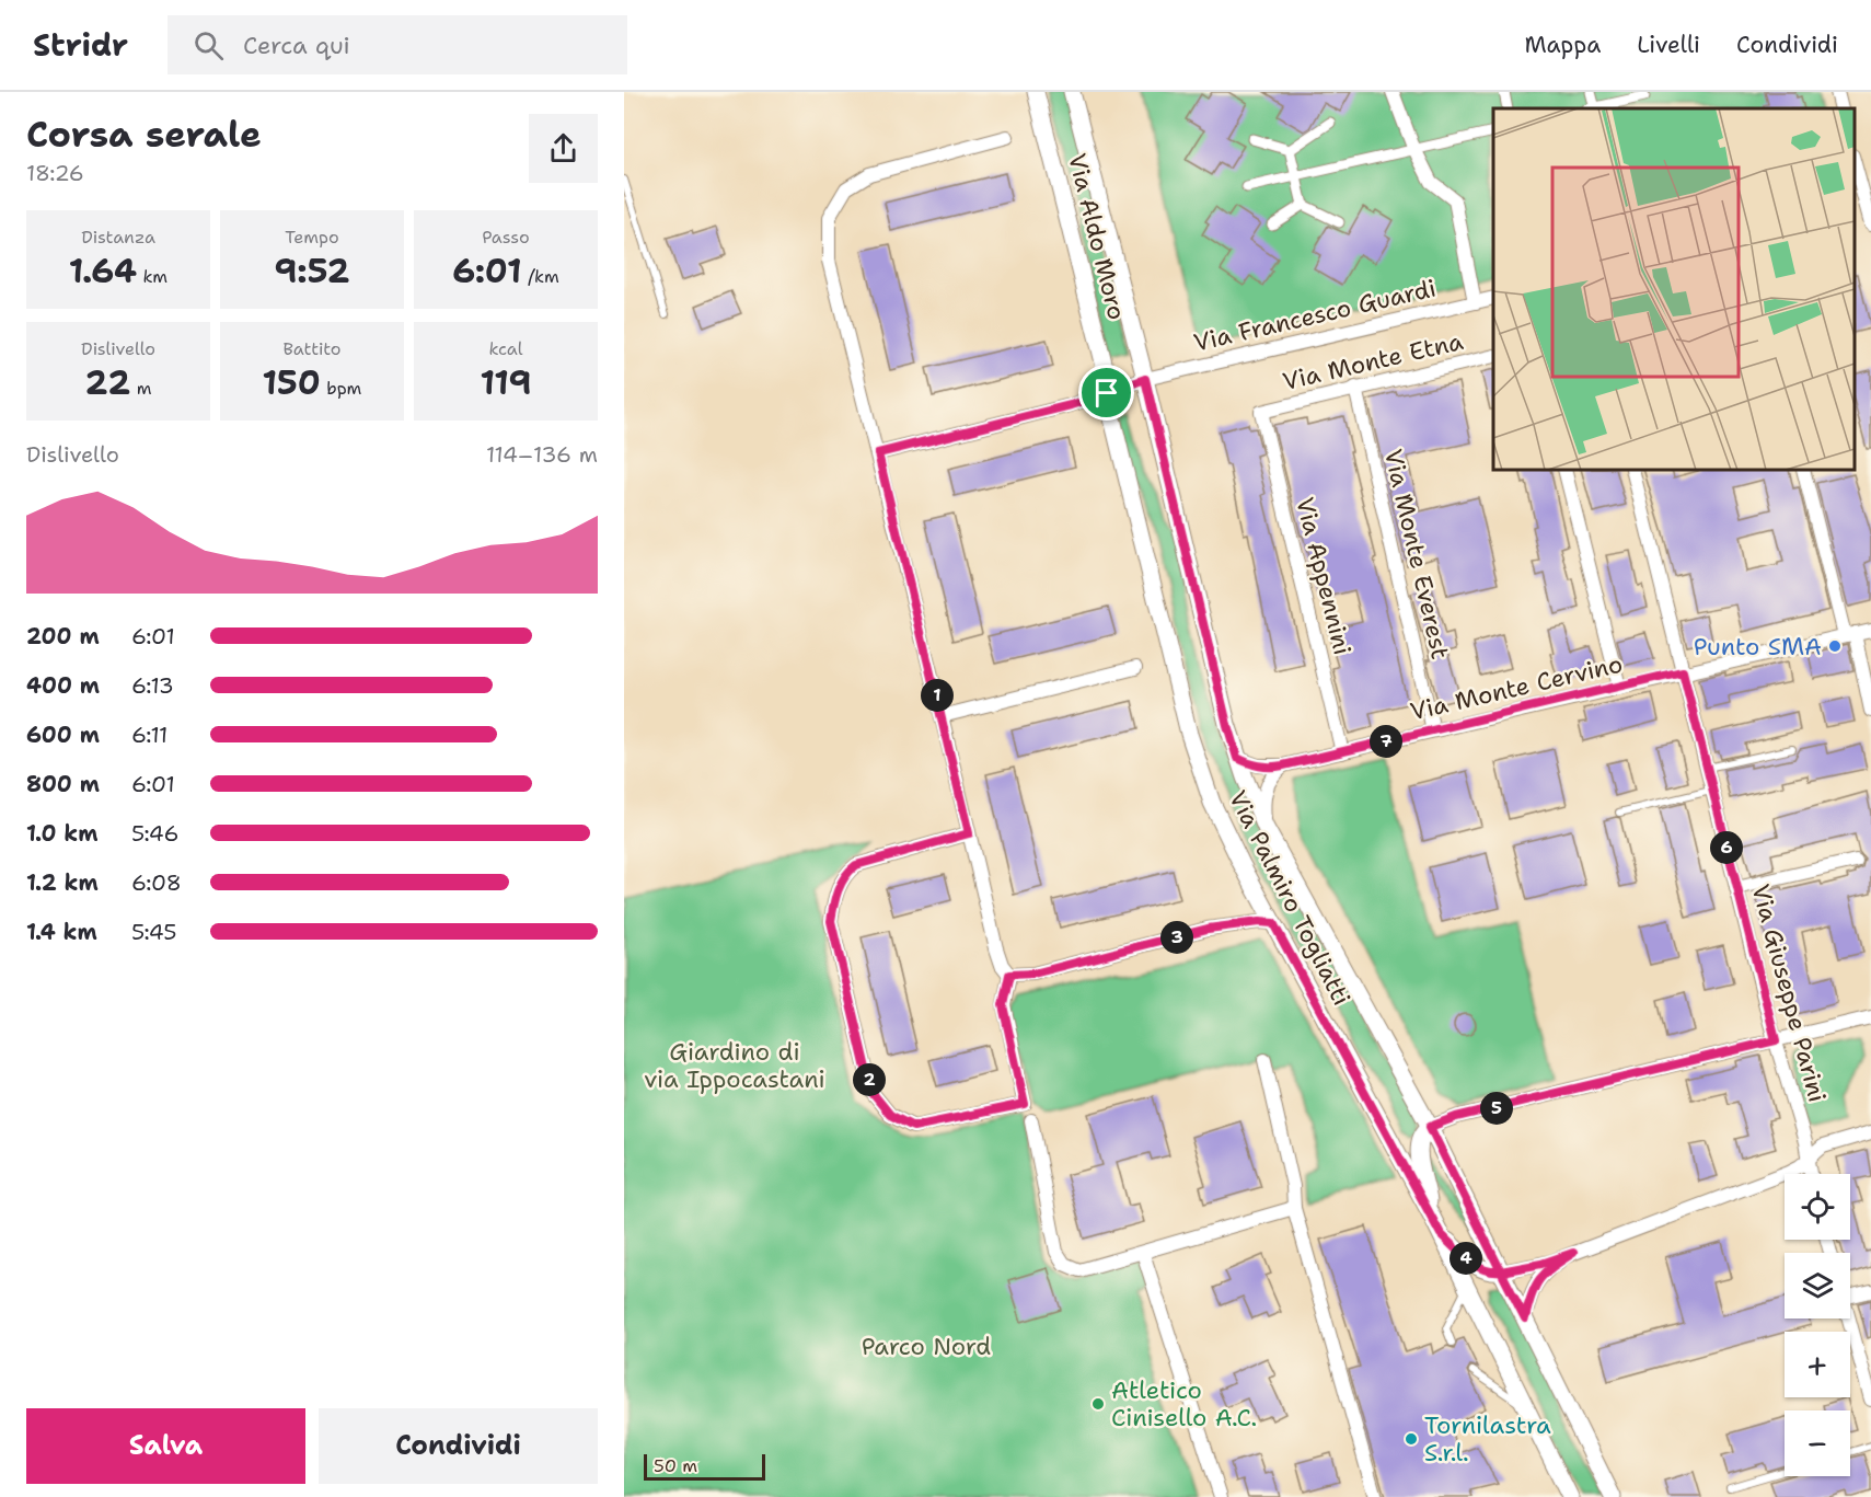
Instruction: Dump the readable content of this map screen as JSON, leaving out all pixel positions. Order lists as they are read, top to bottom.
{
  "streets": {
    "street": [
      "Via Aldo Moro",
      "Via Francesco Guardi",
      "Via Monte Etna",
      "Via Monte Everest",
      "Via Appennini",
      "Via Monte Cervino",
      "Via Palmiro Togliatti",
      "Via Giuseppe Parini"
    ]
  },
  "crossings": [
    ["Via Aldo Moro", "Via Francesco Guardi"],
    ["Via Aldo Moro", "Via Palmiro Togliatti"],
    ["Via Francesco Guardi", "Via Palmiro Togliatti"],
    ["Via Monte Etna", "Via Monte Everest"],
    ["Via Monte Etna", "Via Appennini"],
    ["Via Monte Everest", "Via Monte Cervino"],
    ["Via Appennini", "Via Monte Cervino"],
    ["Via Monte Cervino", "Via Palmiro Togliatti"],
    ["Via Monte Cervino", "Via Giuseppe Parini"]
  ],
  "parks": ["Giardino di via Ippocastani", "Parco Nord"],
  "places": ["Punto SMA", "Atletico Cinisello A.C.", "Tornilastra S.r.l."],
  "scale_bar": "50 m",
  "page": {
    "header": "Stridr",
    "search": "Cerca qui",
    "nav": ["Mappa", "Livelli", "Condividi"],
    "heading": ["Corsa serale", "18:26"],
    "stats": [
      ["Distanza", "1.64 km"],
      ["Tempo", "9:52"],
      ["Passo", "6:01 /km"],
      ["Dislivello", "22 m"],
      ["Battito", "150 bpm"],
      ["kcal", "119"]
    ],
    "chart": ["Dislivello", "114–136 m"],
    "list": [
      {
        "name": "200 m",
        "note": "6:01"
      },
      {
        "name": "400 m",
        "note": "6:13"
      },
      {
        "name": "600 m",
        "note": "6:11"
      },
      {
        "name": "800 m",
        "note": "6:01"
      },
      {
        "name": "1.0 km",
        "note": "5:46"
      },
      {
        "name": "1.2 km",
        "note": "6:08"
      },
      {
        "name": "1.4 km",
        "note": "5:45"
      }
    ],
    "pins": [
      "1",
      "7",
      "6",
      "3",
      "2",
      "5",
      "4"
    ],
    "map_buttons": ["+", "−"],
    "buttons": ["Salva", "Condividi"],
    "scale": "50 m"
  }
}
